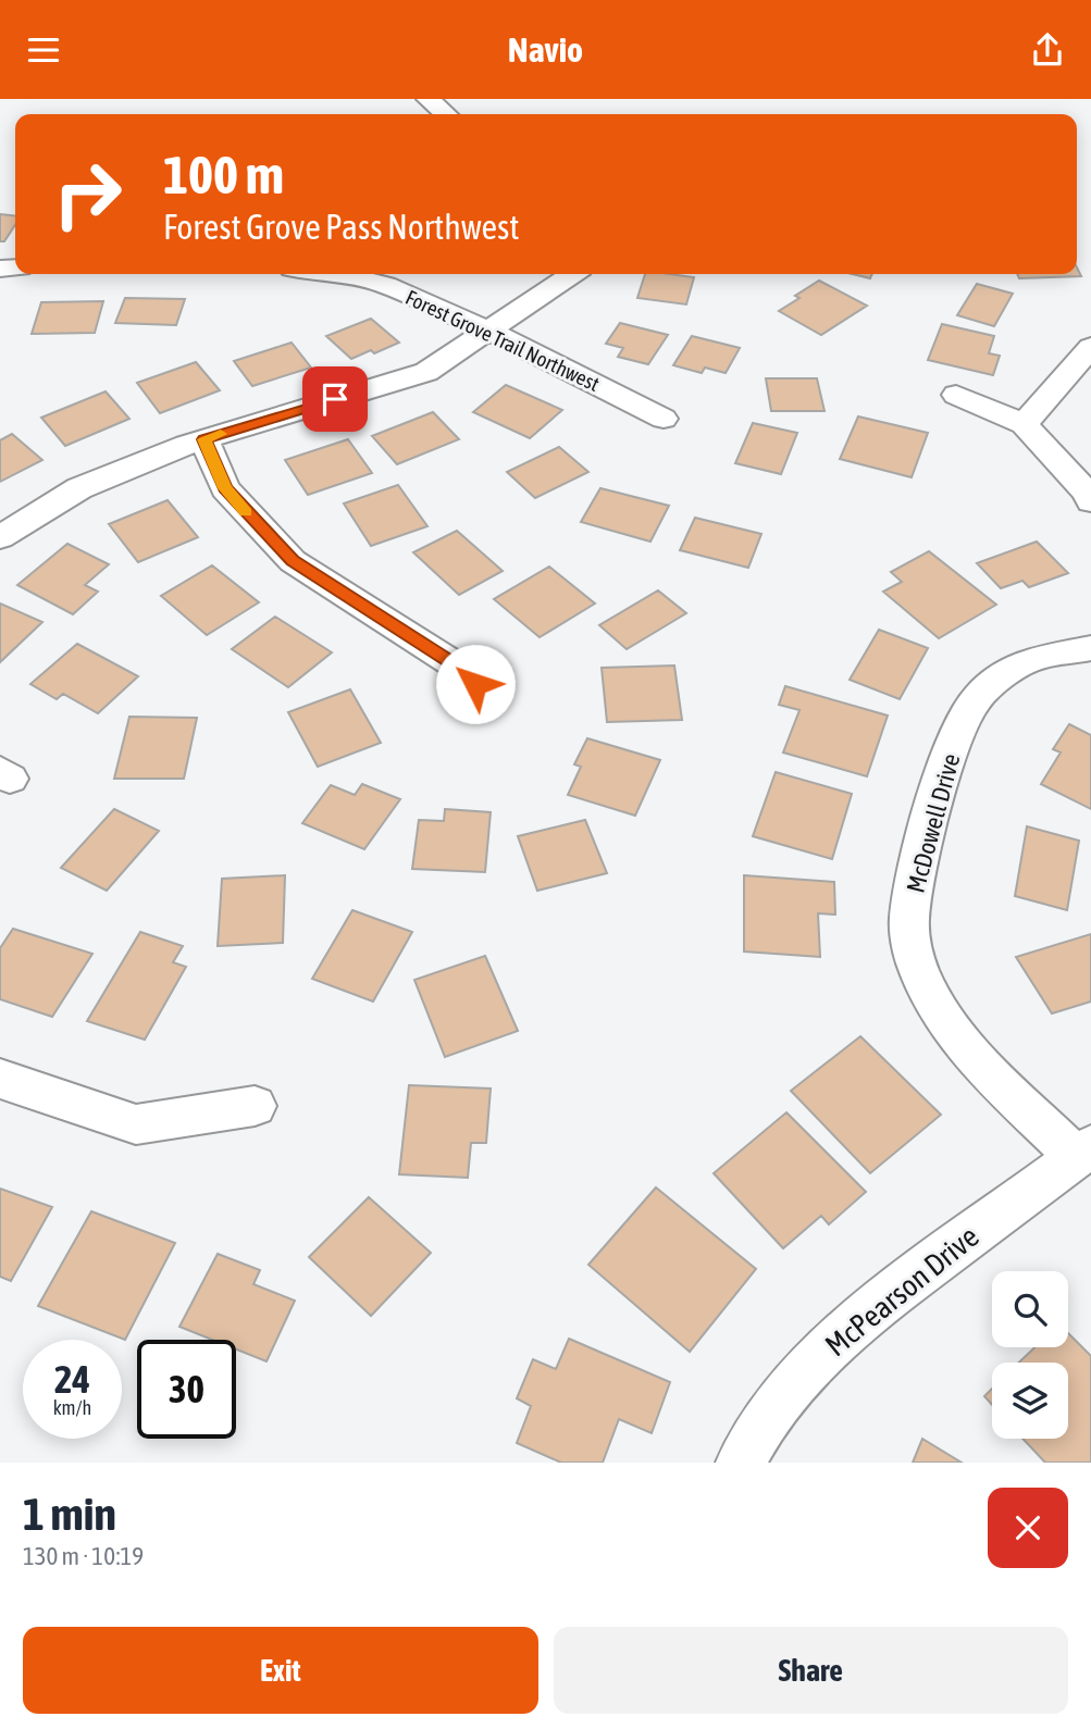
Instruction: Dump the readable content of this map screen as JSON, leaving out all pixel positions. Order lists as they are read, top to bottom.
{
  "streets": {
    "street": ["Forest Grove Trail Northwest", "McDowell Drive", "McPearson Drive"]
  },
  "crossings": [
    ["McDowell Drive", "McPearson Drive"]
  ],
  "page": {
    "header": "Navio",
    "turn": ["100 m", "Forest Grove Pass Northwest"],
    "speed": "24 km/h",
    "limit": "30",
    "heading": ["1 min", "130 m · 10:19"],
    "buttons": ["Exit", "Share"]
  }
}
